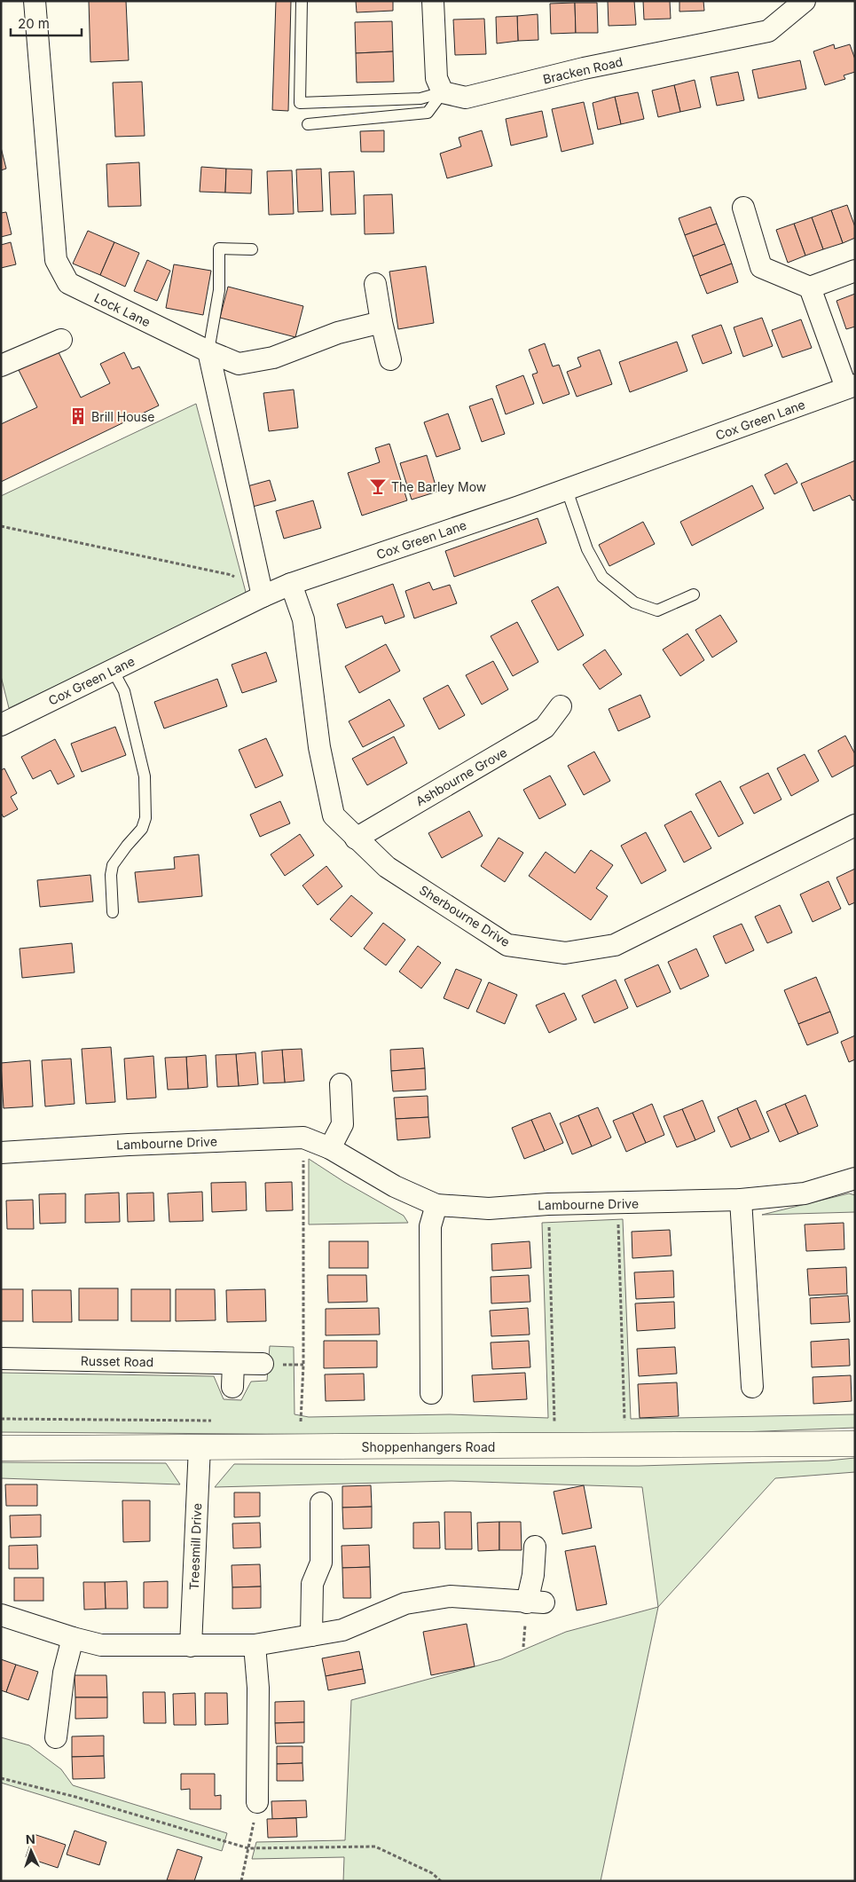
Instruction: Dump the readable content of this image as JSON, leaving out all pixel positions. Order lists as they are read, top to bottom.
{
  "streets": {
    "street": [
      "Bracken Road",
      "Lock Lane",
      "Cox Green Lane",
      "Ashbourne Grove",
      "Sherbourne Drive",
      "Lambourne Drive",
      "Russet Road",
      "Shoppenhangers Road",
      "Treesmill Drive"
    ]
  },
  "crossings": [
    ["Cox Green Lane", "Sherbourne Drive"],
    ["Ashbourne Grove", "Sherbourne Drive"],
    ["Shoppenhangers Road", "Treesmill Drive"]
  ],
  "places": {
    "building": ["Brill House"],
    "bar": ["The Barley Mow"]
  },
  "scale_bar": "20 m",
  "north": "top"
}
